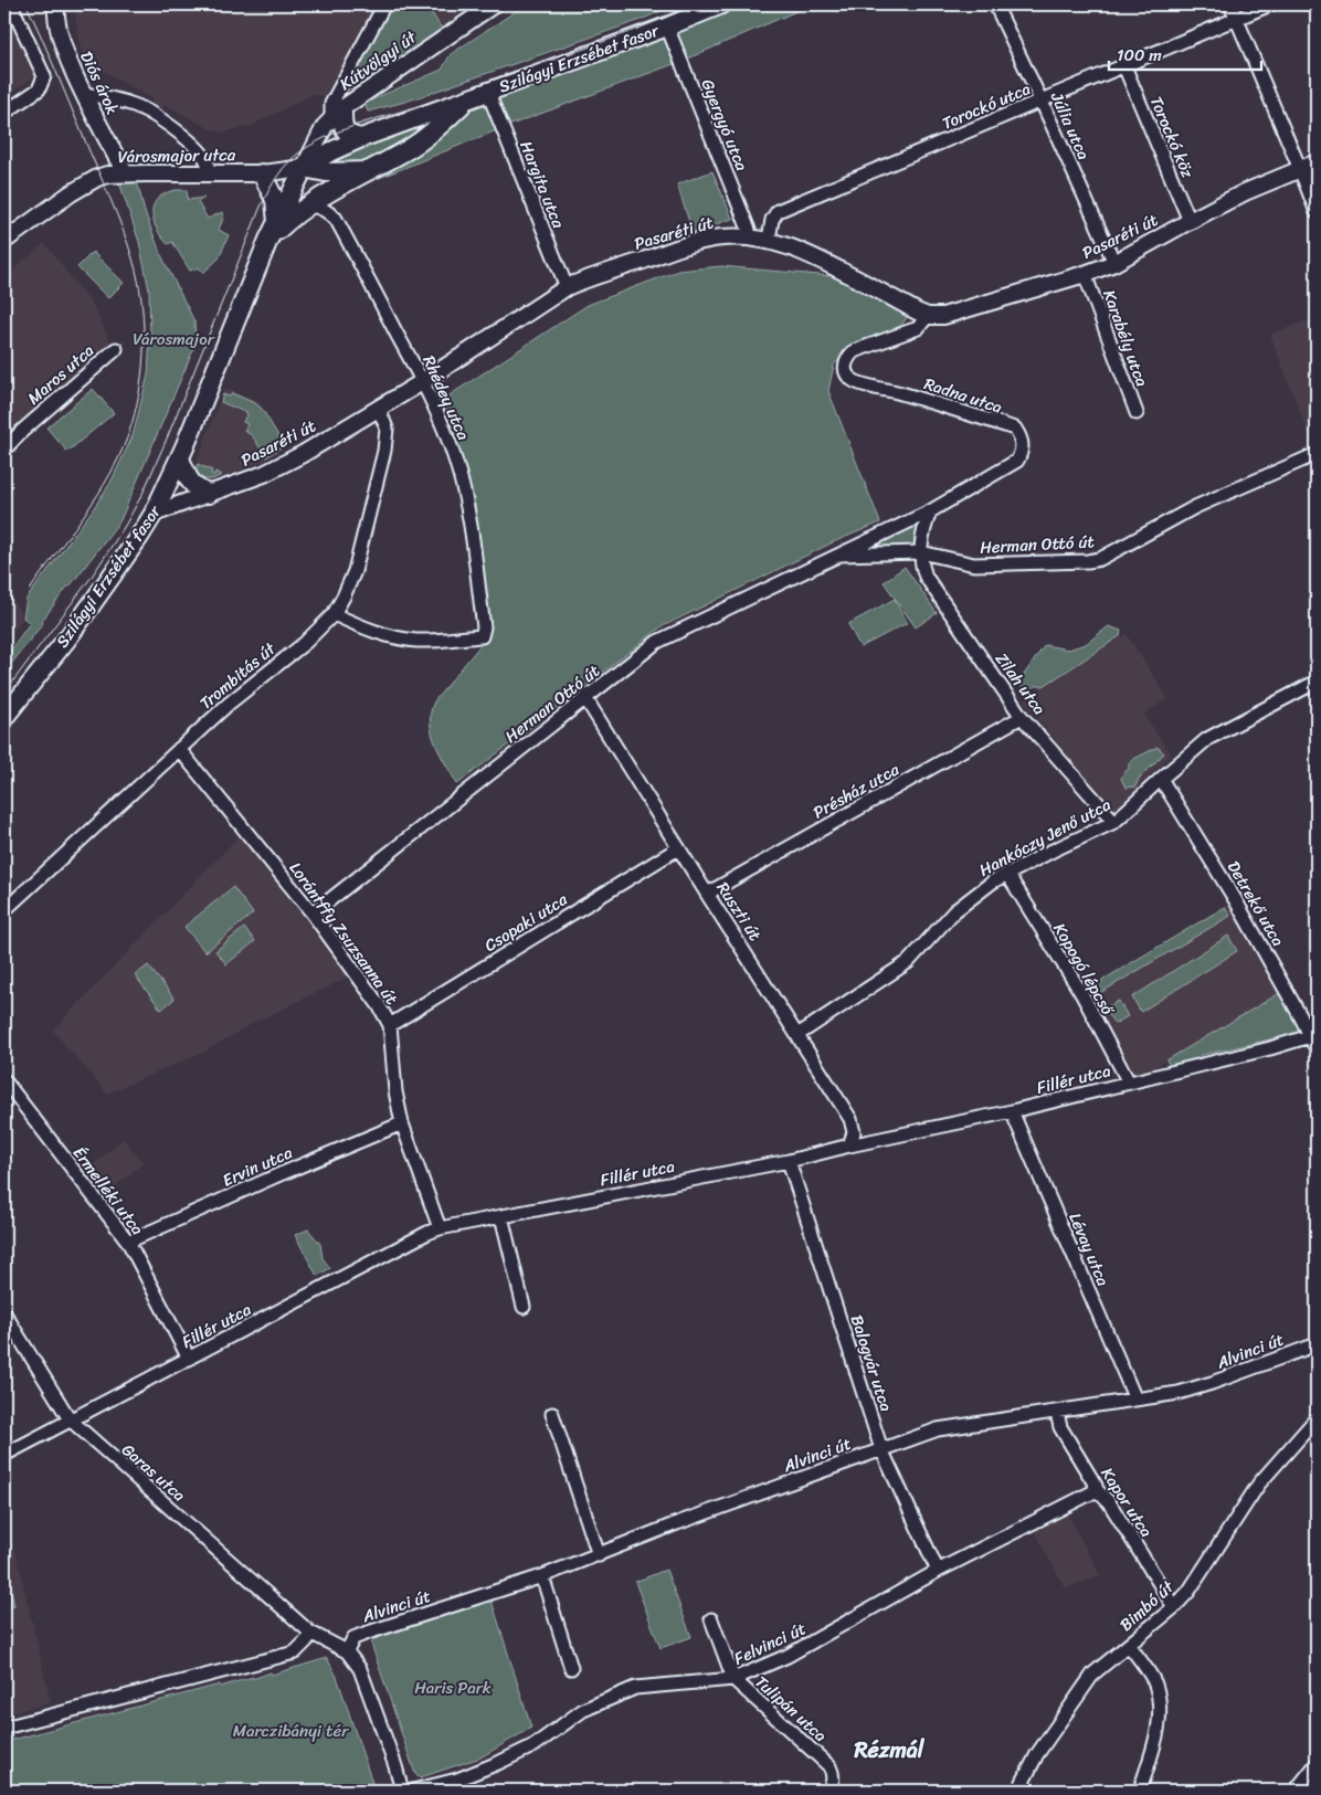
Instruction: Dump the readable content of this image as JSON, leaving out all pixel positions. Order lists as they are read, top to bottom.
{
  "streets": {
    "main road": ["Szilágyi Erzsébet fasor"],
    "street": [
      "Kútvölgyi út",
      "Diós árok",
      "Torockó utca",
      "Gyergyó utca",
      "Júlia utca",
      "Torockó köz",
      "Városmajor utca",
      "Hargita utca",
      "Pasaréti út",
      "Karabély utca",
      "Maros utca",
      "Radna utca",
      "Rhédey utca",
      "Herman Ottó út",
      "Trombitás út",
      "Zilah utca",
      "Présház utca",
      "Hankóczy Jenő utca",
      "Detrekő utca",
      "Ruszti út",
      "Csopaki utca",
      "Lorántffy Zsuzsanna út",
      "Kopogó lépcső",
      "Fillér utca",
      "Ervin utca",
      "Érmelléki utca",
      "Lévay utca",
      "Alvinci út",
      "Balogvár utca",
      "Garas utca",
      "Kapor utca",
      "Bimbó út",
      "Felvinci út",
      "Tulipán utca"
    ]
  },
  "crossings": [
    ["Szilágyi Erzsébet fasor", "Kútvölgyi út"],
    ["Szilágyi Erzsébet fasor", "Gyergyó utca"],
    ["Szilágyi Erzsébet fasor", "Városmajor utca"],
    ["Szilágyi Erzsébet fasor", "Hargita utca"],
    ["Szilágyi Erzsébet fasor", "Pasaréti út"],
    ["Szilágyi Erzsébet fasor", "Rhédey utca"],
    ["Kútvölgyi út", "Városmajor utca"],
    ["Diós árok", "Városmajor utca"],
    ["Torockó utca", "Júlia utca"],
    ["Torockó utca", "Torockó köz"],
    ["Torockó utca", "Pasaréti út"],
    ["Gyergyó utca", "Pasaréti út"],
    ["Júlia utca", "Pasaréti út"],
    ["Torockó köz", "Pasaréti út"],
    ["Hargita utca", "Pasaréti út"],
    ["Pasaréti út", "Karabély utca"],
    ["Pasaréti út", "Radna utca"],
    ["Pasaréti út", "Rhédey utca"],
    ["Pasaréti út", "Trombitás út"],
    ["Radna utca", "Herman Ottó út"],
    ["Rhédey utca", "Trombitás út"],
    ["Herman Ottó út", "Zilah utca"],
    ["Herman Ottó út", "Ruszti út"],
    ["Herman Ottó út", "Lorántffy Zsuzsanna út"],
    ["Trombitás út", "Lorántffy Zsuzsanna út"],
    ["Zilah utca", "Présház utca"],
    ["Zilah utca", "Hankóczy Jenő utca"],
    ["Présház utca", "Ruszti út"],
    ["Hankóczy Jenő utca", "Detrekő utca"],
    ["Hankóczy Jenő utca", "Ruszti út"],
    ["Hankóczy Jenő utca", "Kopogó lépcső"],
    ["Detrekő utca", "Fillér utca"],
    ["Ruszti út", "Csopaki utca"],
    ["Ruszti út", "Fillér utca"],
    ["Csopaki utca", "Lorántffy Zsuzsanna út"],
    ["Lorántffy Zsuzsanna út", "Fillér utca"],
    ["Lorántffy Zsuzsanna út", "Ervin utca"],
    ["Kopogó lépcső", "Fillér utca"],
    ["Fillér utca", "Érmelléki utca"],
    ["Fillér utca", "Lévay utca"],
    ["Fillér utca", "Balogvár utca"],
    ["Fillér utca", "Garas utca"],
    ["Ervin utca", "Érmelléki utca"],
    ["Lévay utca", "Alvinci út"],
    ["Alvinci út", "Balogvár utca"],
    ["Alvinci út", "Kapor utca"],
    ["Balogvár utca", "Felvinci út"],
    ["Kapor utca", "Bimbó út"],
    ["Kapor utca", "Felvinci út"],
    ["Felvinci út", "Tulipán utca"]
  ],
  "districts": ["Rézmál"],
  "parks": ["Városmajor", "Haris Park", "Marczibányi tér"],
  "scale_bar": "100 m"
}
